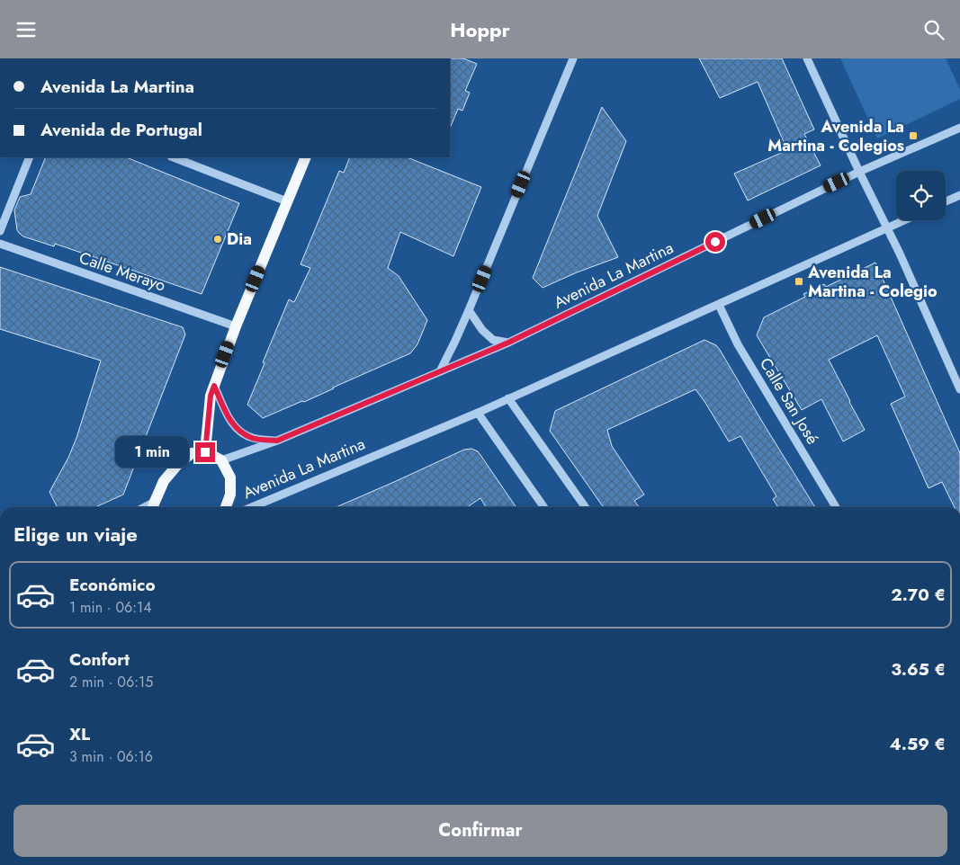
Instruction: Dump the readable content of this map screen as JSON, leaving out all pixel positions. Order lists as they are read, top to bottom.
{
  "streets": {
    "street": ["Calle Merayo", "Avenida La Martina", "Calle San José"]
  },
  "crossings": [
    ["Avenida La Martina", "Calle San José"]
  ],
  "places": {
    "transit": ["Avenida La Martina - Colegios", "Avenida La Martina - Colegio"],
    "other": ["Dia"]
  },
  "page": {
    "header": "Hoppr",
    "banner": ["Avenida La Martina", "Avenida de Portugal"],
    "bubble": "1 min",
    "heading": "Elige un viaje",
    "list": [
      {
        "name": "Económico",
        "note": "1 min · 06:14",
        "value": "2.70 €"
      },
      {
        "name": "Confort",
        "note": "2 min · 06:15",
        "value": "3.65 €"
      },
      {
        "name": "XL",
        "note": "3 min · 06:16",
        "value": "4.59 €"
      }
    ],
    "buttons": "Confirmar"
  }
}
